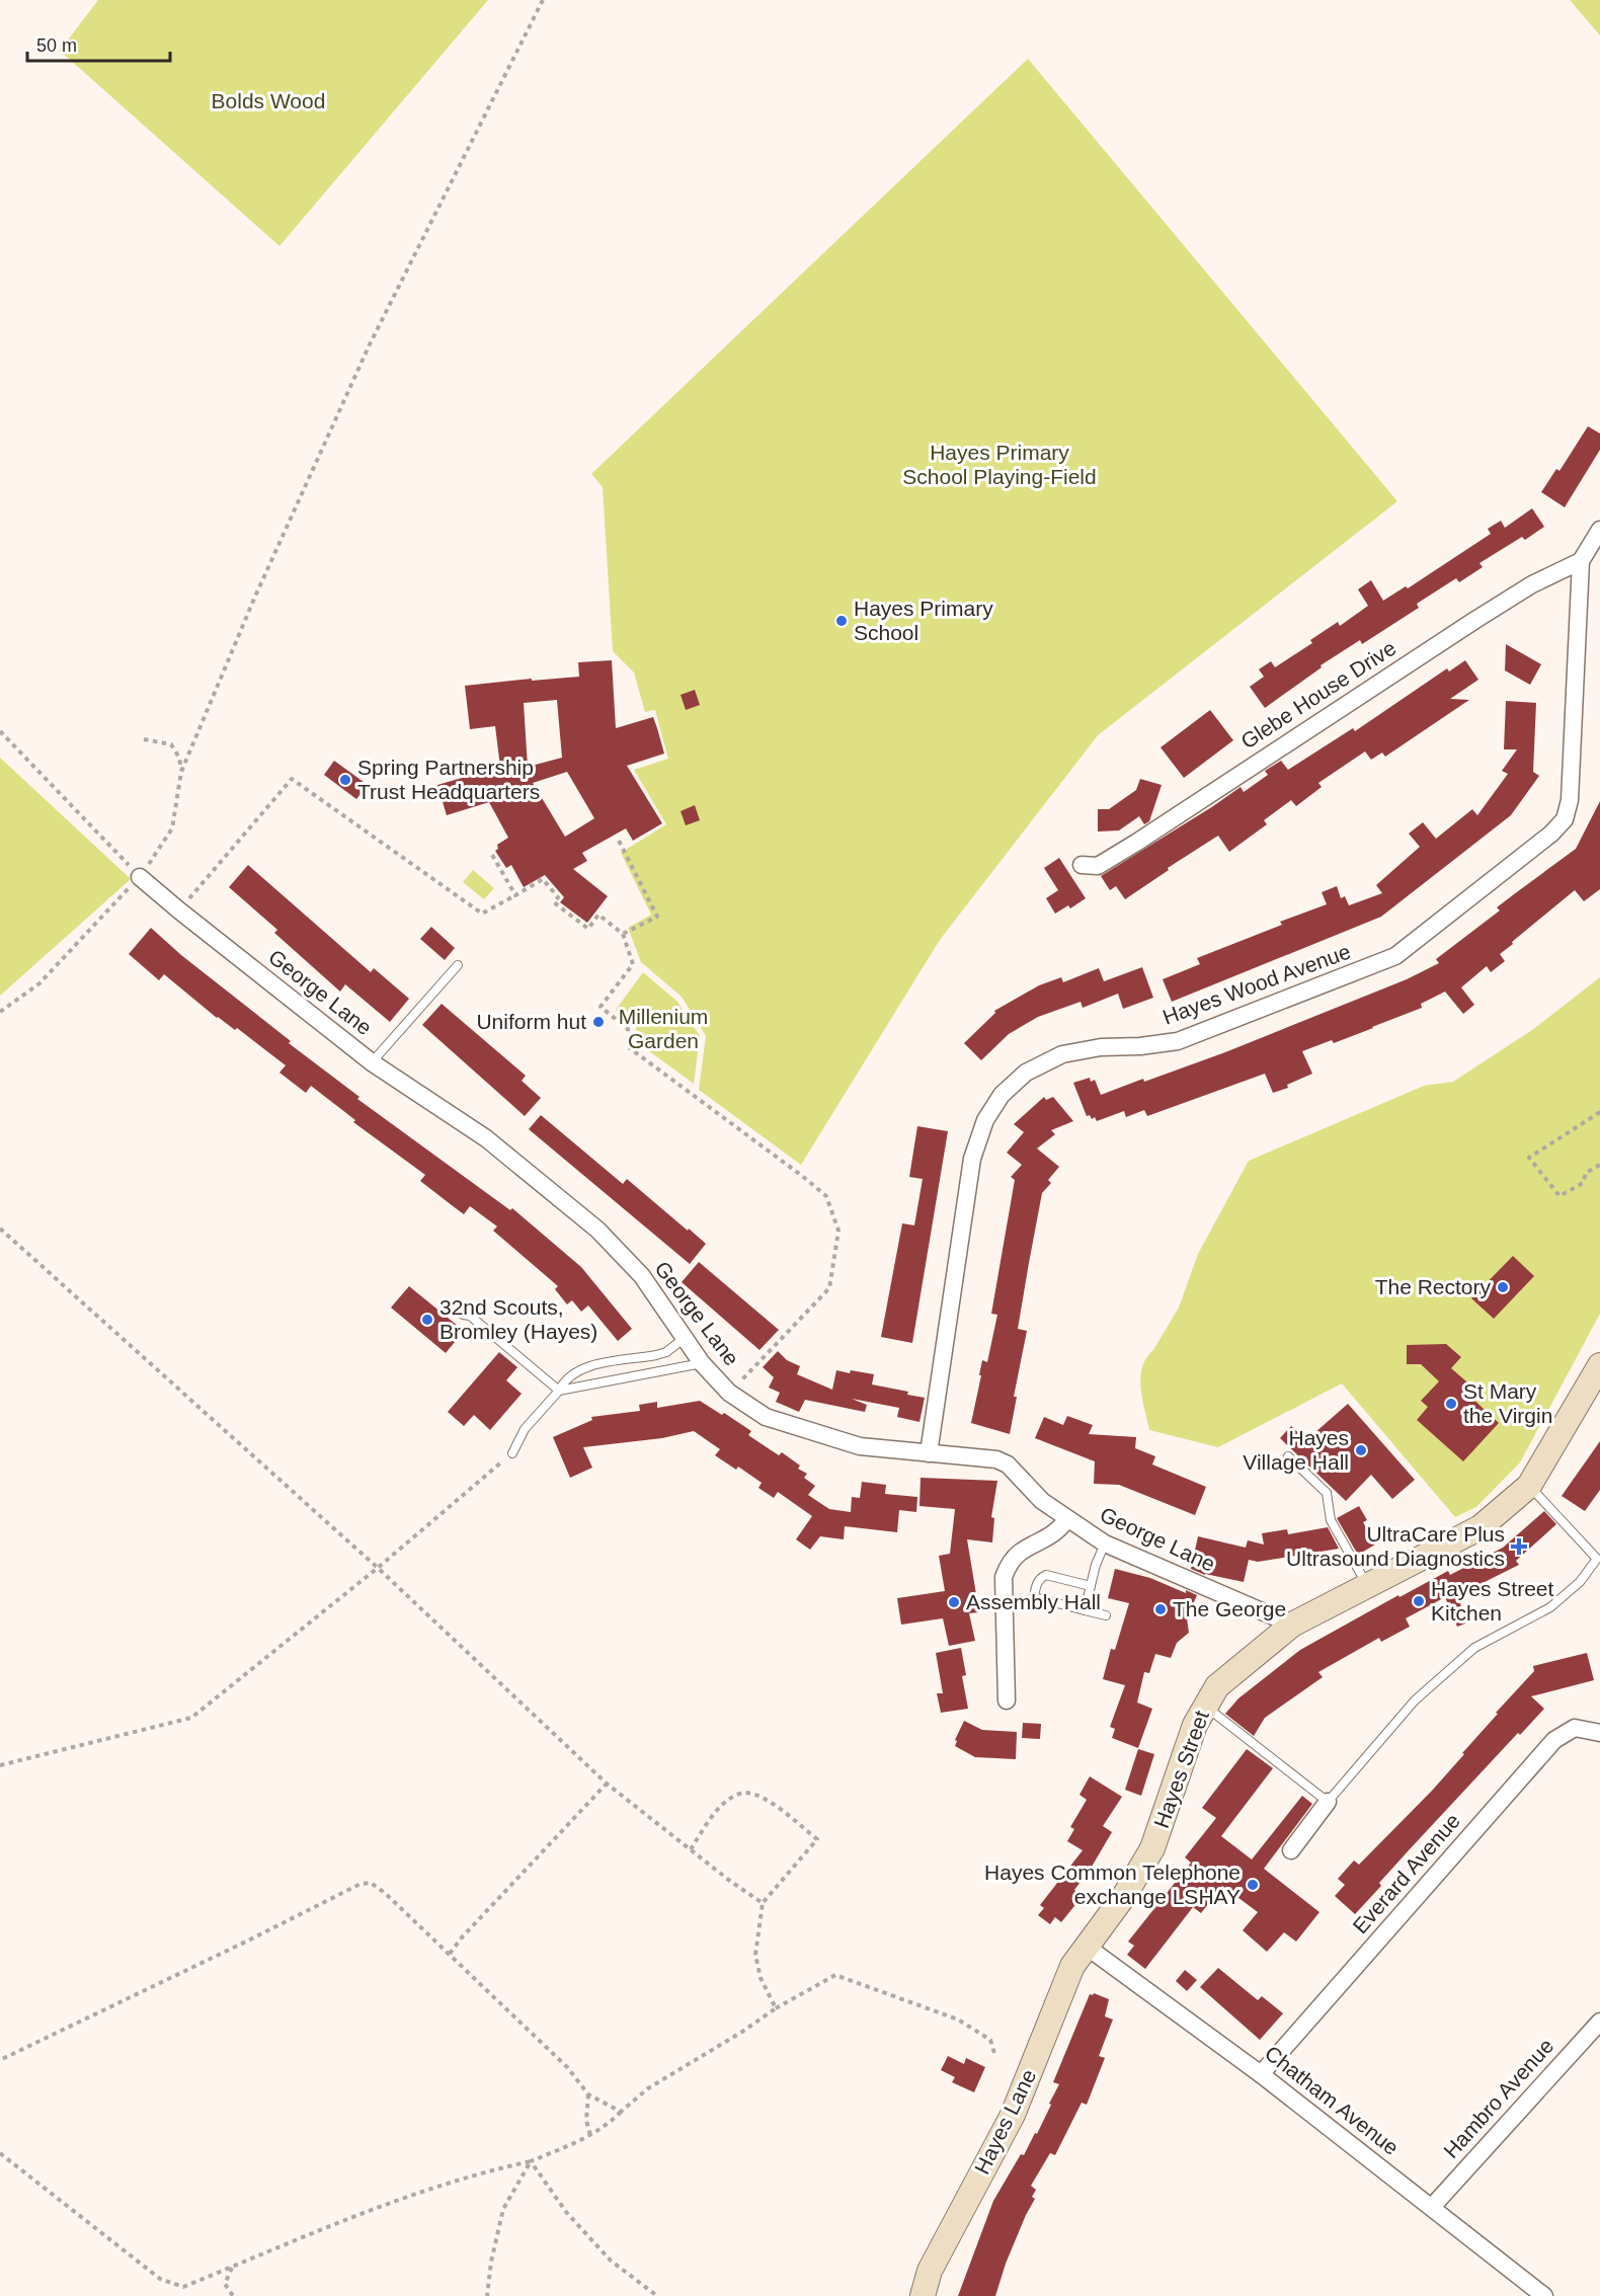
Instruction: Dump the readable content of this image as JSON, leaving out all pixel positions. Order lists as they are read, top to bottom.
{
  "streets": {
    "main road": ["Hayes Street", "Hayes Lane"],
    "street": [
      "Glebe House Drive",
      "Hayes Wood Avenue",
      "George Lane",
      "Everard Avenue",
      "Hambro Avenue",
      "Chatham Avenue"
    ]
  },
  "crossings": [
    ["Glebe House Drive", "Hayes Wood Avenue"],
    ["Hayes Wood Avenue", "George Lane"],
    ["George Lane", "Hayes Street"],
    ["Hayes Street", "Chatham Avenue"],
    ["Hayes Street", "Hayes Lane"],
    ["Everard Avenue", "Chatham Avenue"],
    ["Hambro Avenue", "Chatham Avenue"],
    ["Chatham Avenue", "Hayes Lane"]
  ],
  "parks": ["Bolds Wood", "Hayes Primary School Playing-Field", "Millenium Garden"],
  "places": {
    "other": [
      "Hayes Primary School",
      "Spring Partnership Trust Headquarters",
      "Uniform hut",
      "The Rectory",
      "32nd Scouts, Bromley (Hayes)",
      "St Mary the Virgin",
      "Hayes Village Hall",
      "Hayes Street Kitchen",
      "Assembly Hall",
      "The George",
      "Hayes Common Telephone exchange LSHAY"
    ],
    "health": ["UltraCare Plus Ultrasound Diagnostics"]
  },
  "scale_bar": "50 m"
}
